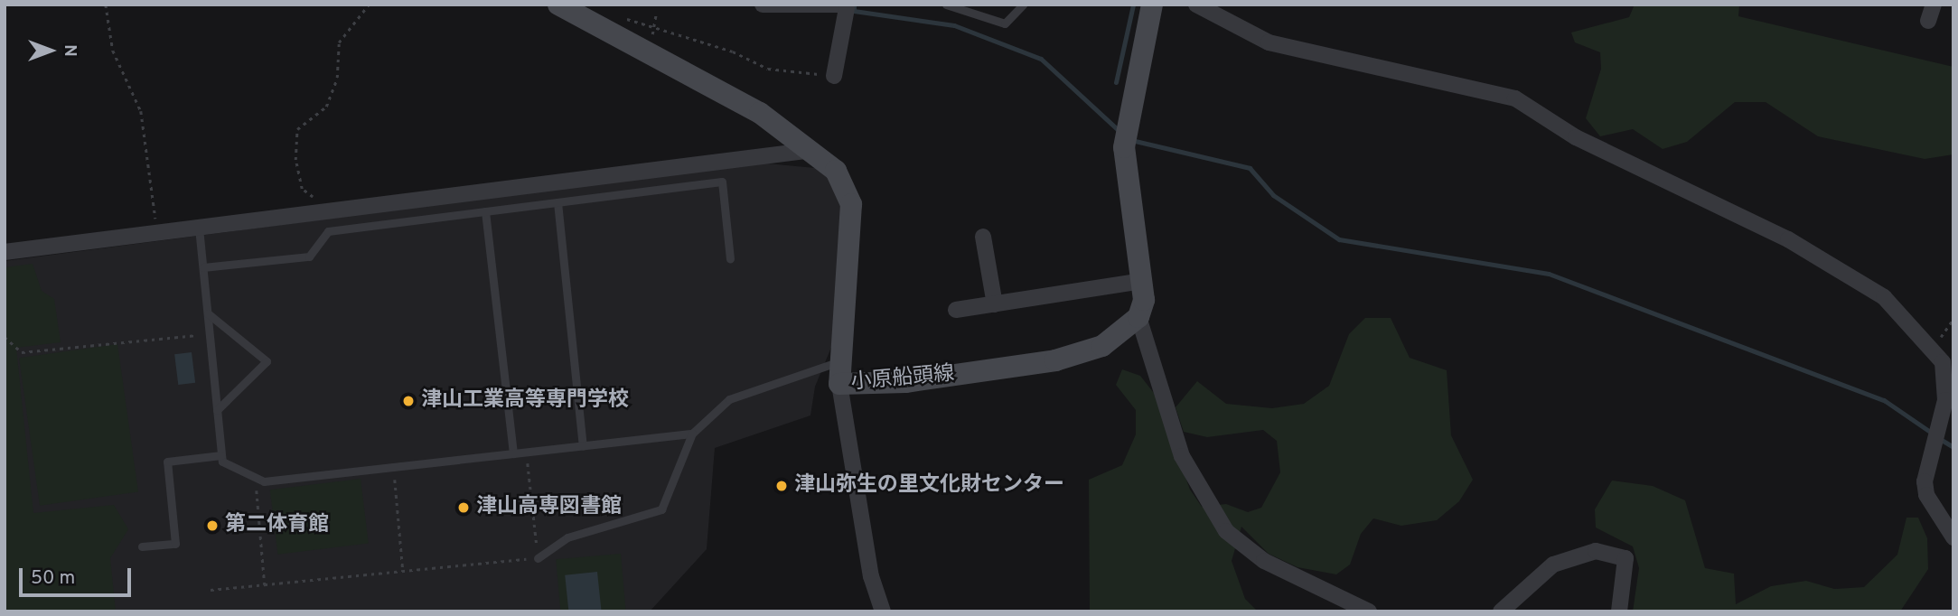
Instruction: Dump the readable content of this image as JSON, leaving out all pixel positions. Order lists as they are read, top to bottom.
{
  "streets": {
    "main road": ["小原船頭線"]
  },
  "places": [
    "津山工業高等専門学校",
    "津山弥生の里文化財センター",
    "津山高専図書館",
    "第二体育館"
  ],
  "scale_bar": "50 m",
  "north": "right"
}
